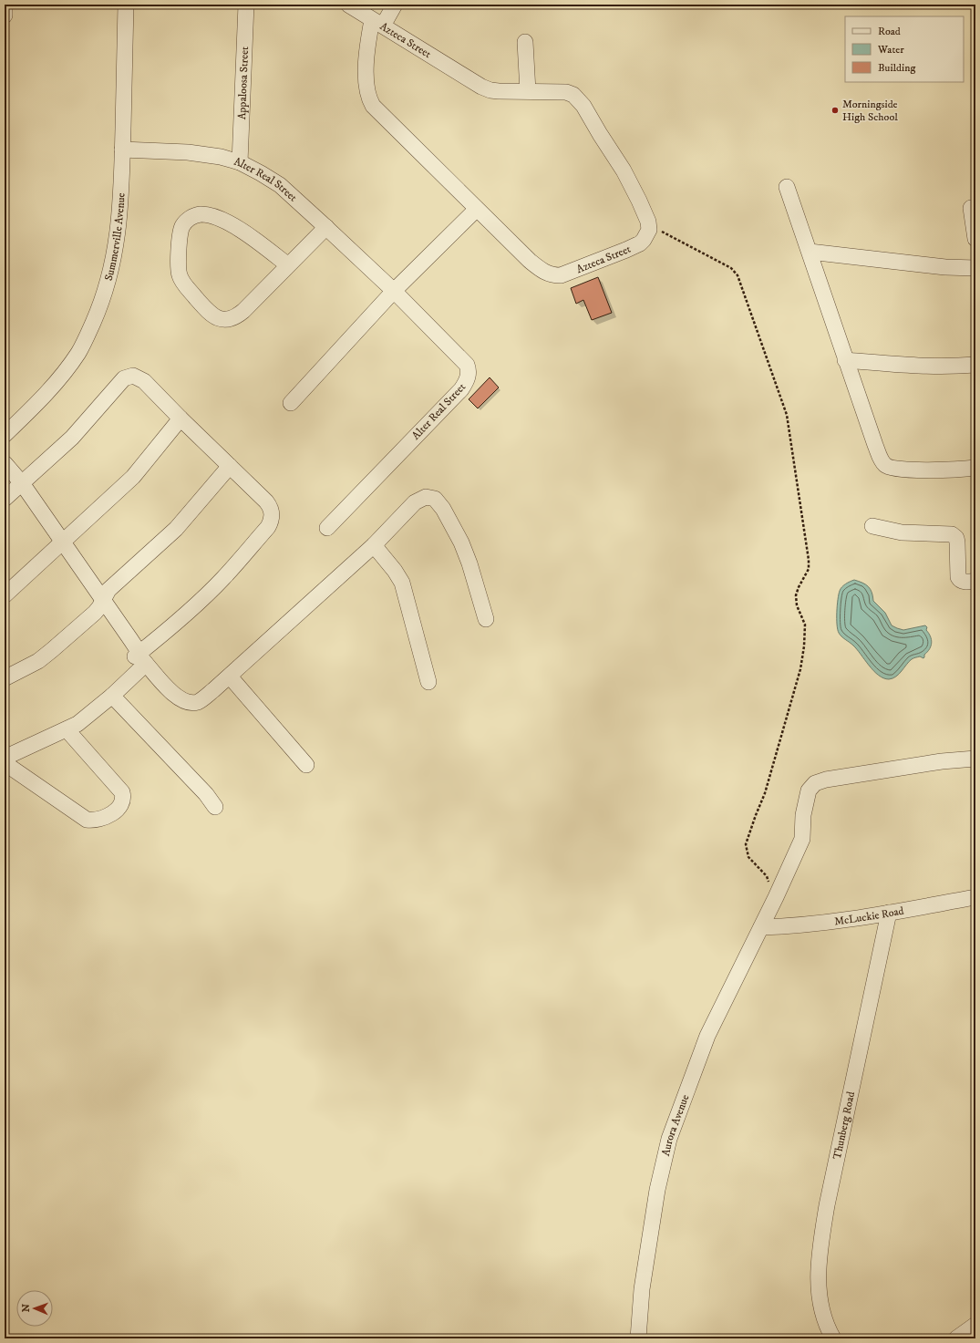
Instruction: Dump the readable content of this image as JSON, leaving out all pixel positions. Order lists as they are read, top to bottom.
{
  "streets": {
    "street": [
      "Azteca Street",
      "Appaloosa Street",
      "Alter Real Street",
      "Summerville Avenue",
      "McLuckie Road",
      "Aurora Avenue",
      "Thunberg Road"
    ]
  },
  "crossings": [
    ["Appaloosa Street", "Alter Real Street"],
    ["Alter Real Street", "Summerville Avenue"],
    ["McLuckie Road", "Aurora Avenue"],
    ["McLuckie Road", "Thunberg Road"]
  ],
  "places": ["Morningside High School"],
  "legend": ["Road", "Water", "Building"],
  "north": "left"
}
